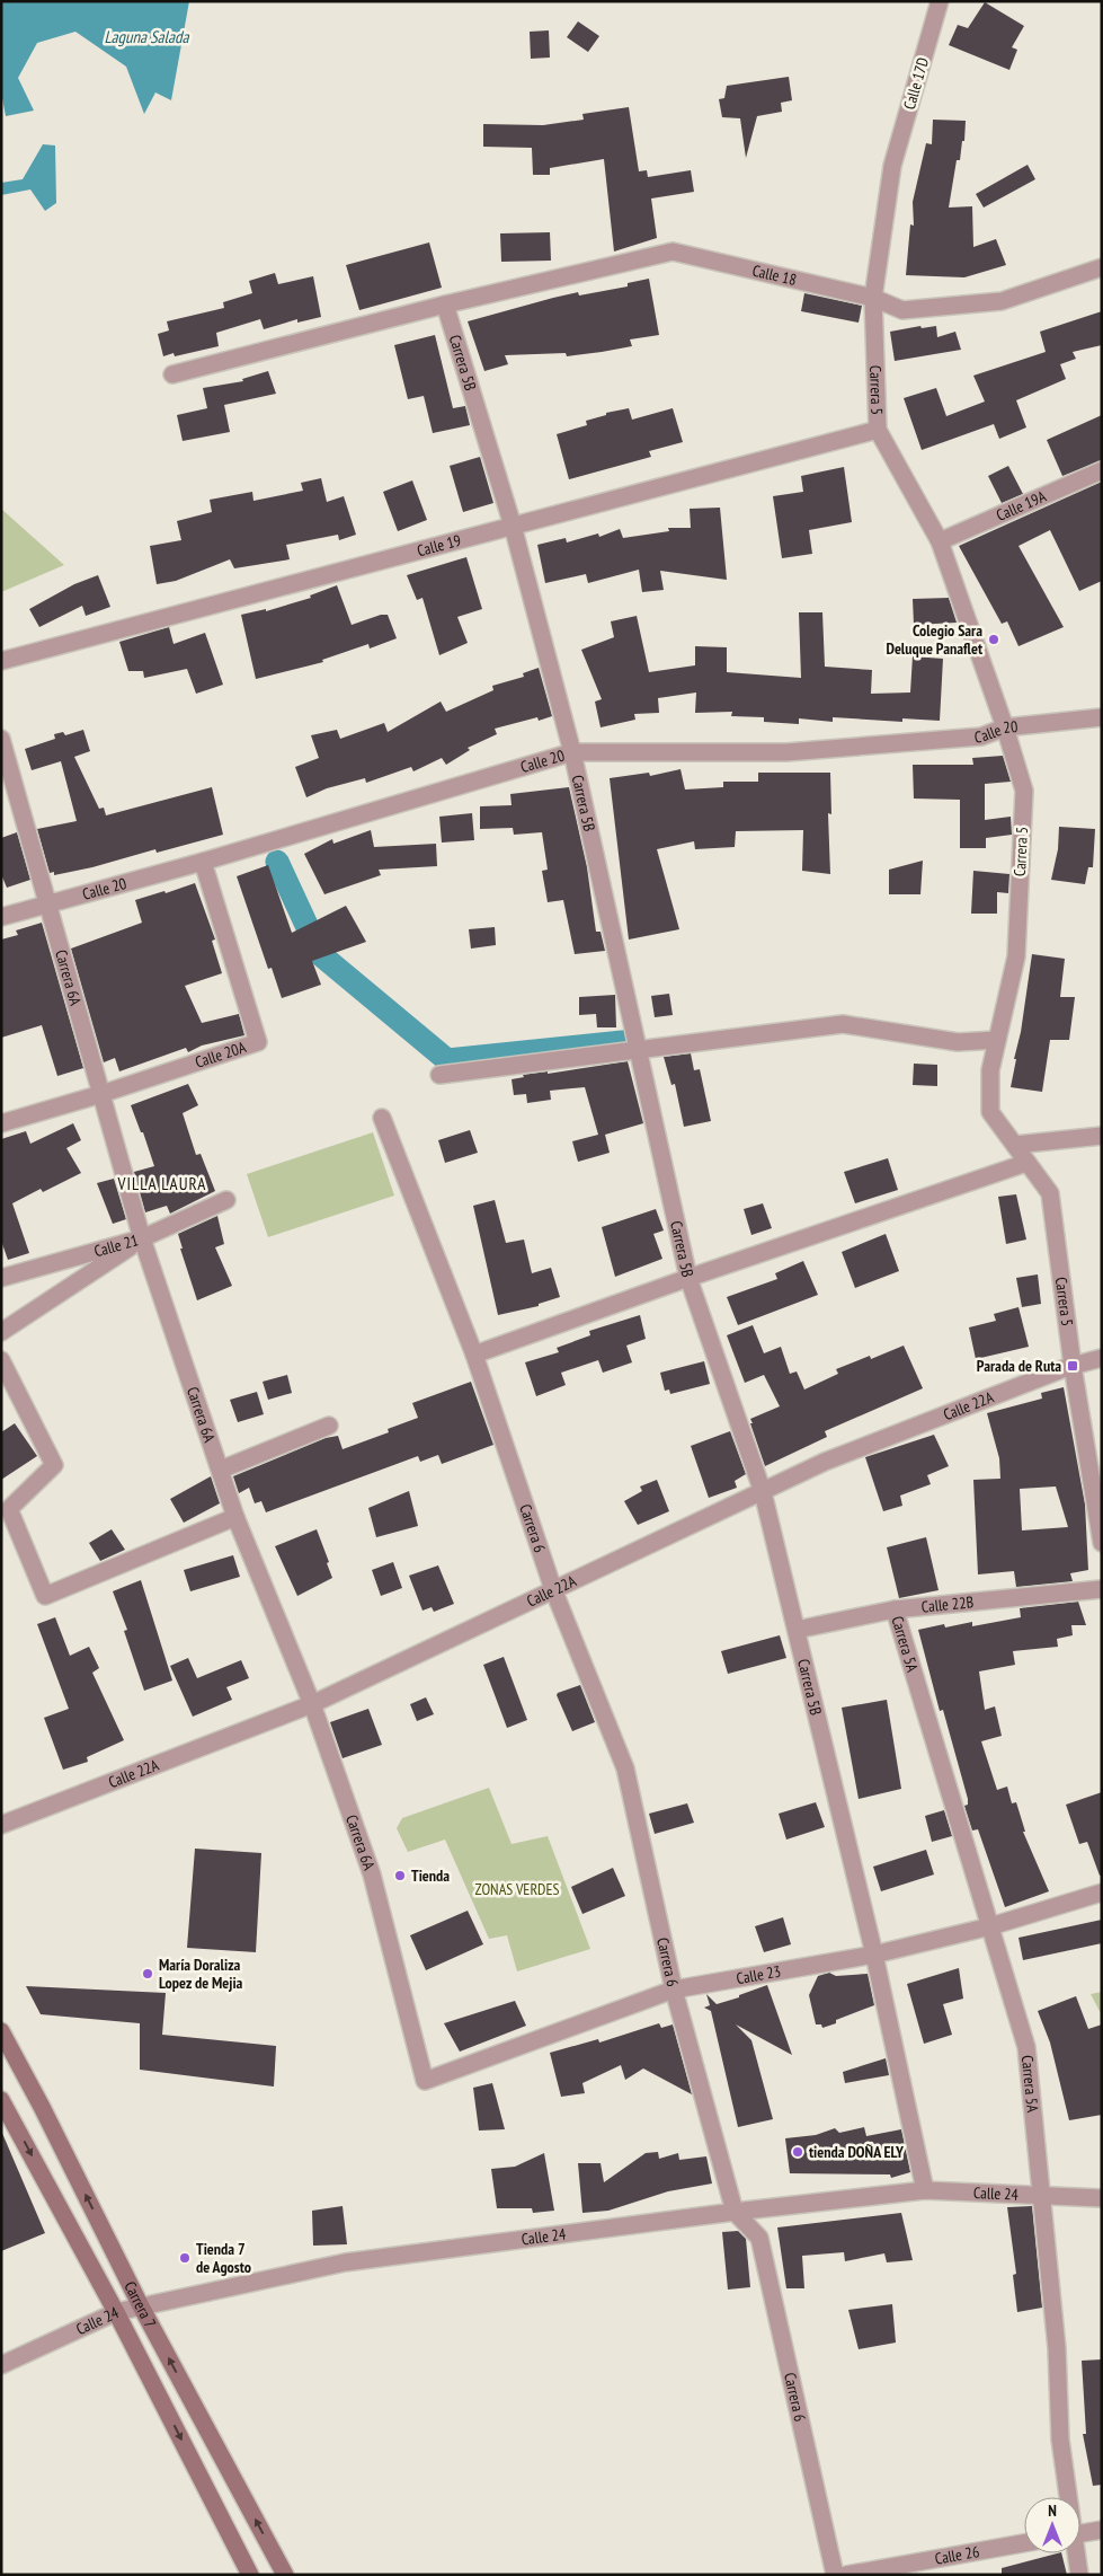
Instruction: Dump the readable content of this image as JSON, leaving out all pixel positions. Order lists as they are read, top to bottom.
{
  "streets": {
    "main road": ["Carrera 7"],
    "street": [
      "Calle 17D",
      "Calle 18",
      "Carrera 5B",
      "Carrera 5",
      "Calle 19A",
      "Calle 19",
      "Calle 20",
      "Carrera 6A",
      "Calle 20A",
      "Calle 21",
      "Calle 22A",
      "Carrera 6",
      "Calle 22B",
      "Carrera 5A",
      "Calle 23",
      "Calle 24",
      "Calle 26"
    ]
  },
  "crossings": [
    ["Calle 17D", "Carrera 5"],
    ["Calle 18", "Carrera 5B"],
    ["Calle 18", "Carrera 5"],
    ["Carrera 5B", "Calle 19"],
    ["Carrera 5B", "Calle 20"],
    ["Carrera 5B", "Calle 22A"],
    ["Carrera 5B", "Calle 22B"],
    ["Carrera 5B", "Calle 23"],
    ["Carrera 5B", "Calle 24"],
    ["Carrera 5", "Calle 19A"],
    ["Carrera 5", "Calle 19"],
    ["Carrera 5", "Calle 20"],
    ["Carrera 5", "Calle 22A"],
    ["Calle 20", "Carrera 6A"],
    ["Calle 20", "Calle 20A"],
    ["Carrera 6A", "Calle 20A"],
    ["Carrera 6A", "Calle 21"],
    ["Carrera 6A", "Calle 22A"],
    ["Carrera 6A", "Calle 23"],
    ["Calle 22A", "Carrera 6"],
    ["Carrera 6", "Calle 23"],
    ["Carrera 6", "Calle 24"],
    ["Calle 22B", "Carrera 5A"],
    ["Carrera 5A", "Calle 23"],
    ["Carrera 5A", "Calle 24"],
    ["Calle 24", "Carrera 7"]
  ],
  "districts": ["VILLA LAURA"],
  "water": ["Laguna Salada"],
  "parks": ["ZONAS VERDES"],
  "places": {
    "other": [
      "Colegio Sara Deluque Panaflet",
      "Tienda",
      "María Doraliza Lopez de Mejia",
      "tienda DOÑA ELY",
      "Tienda 7 de Agosto"
    ],
    "transit": ["Parada de Ruta"]
  },
  "north": "top"
}
